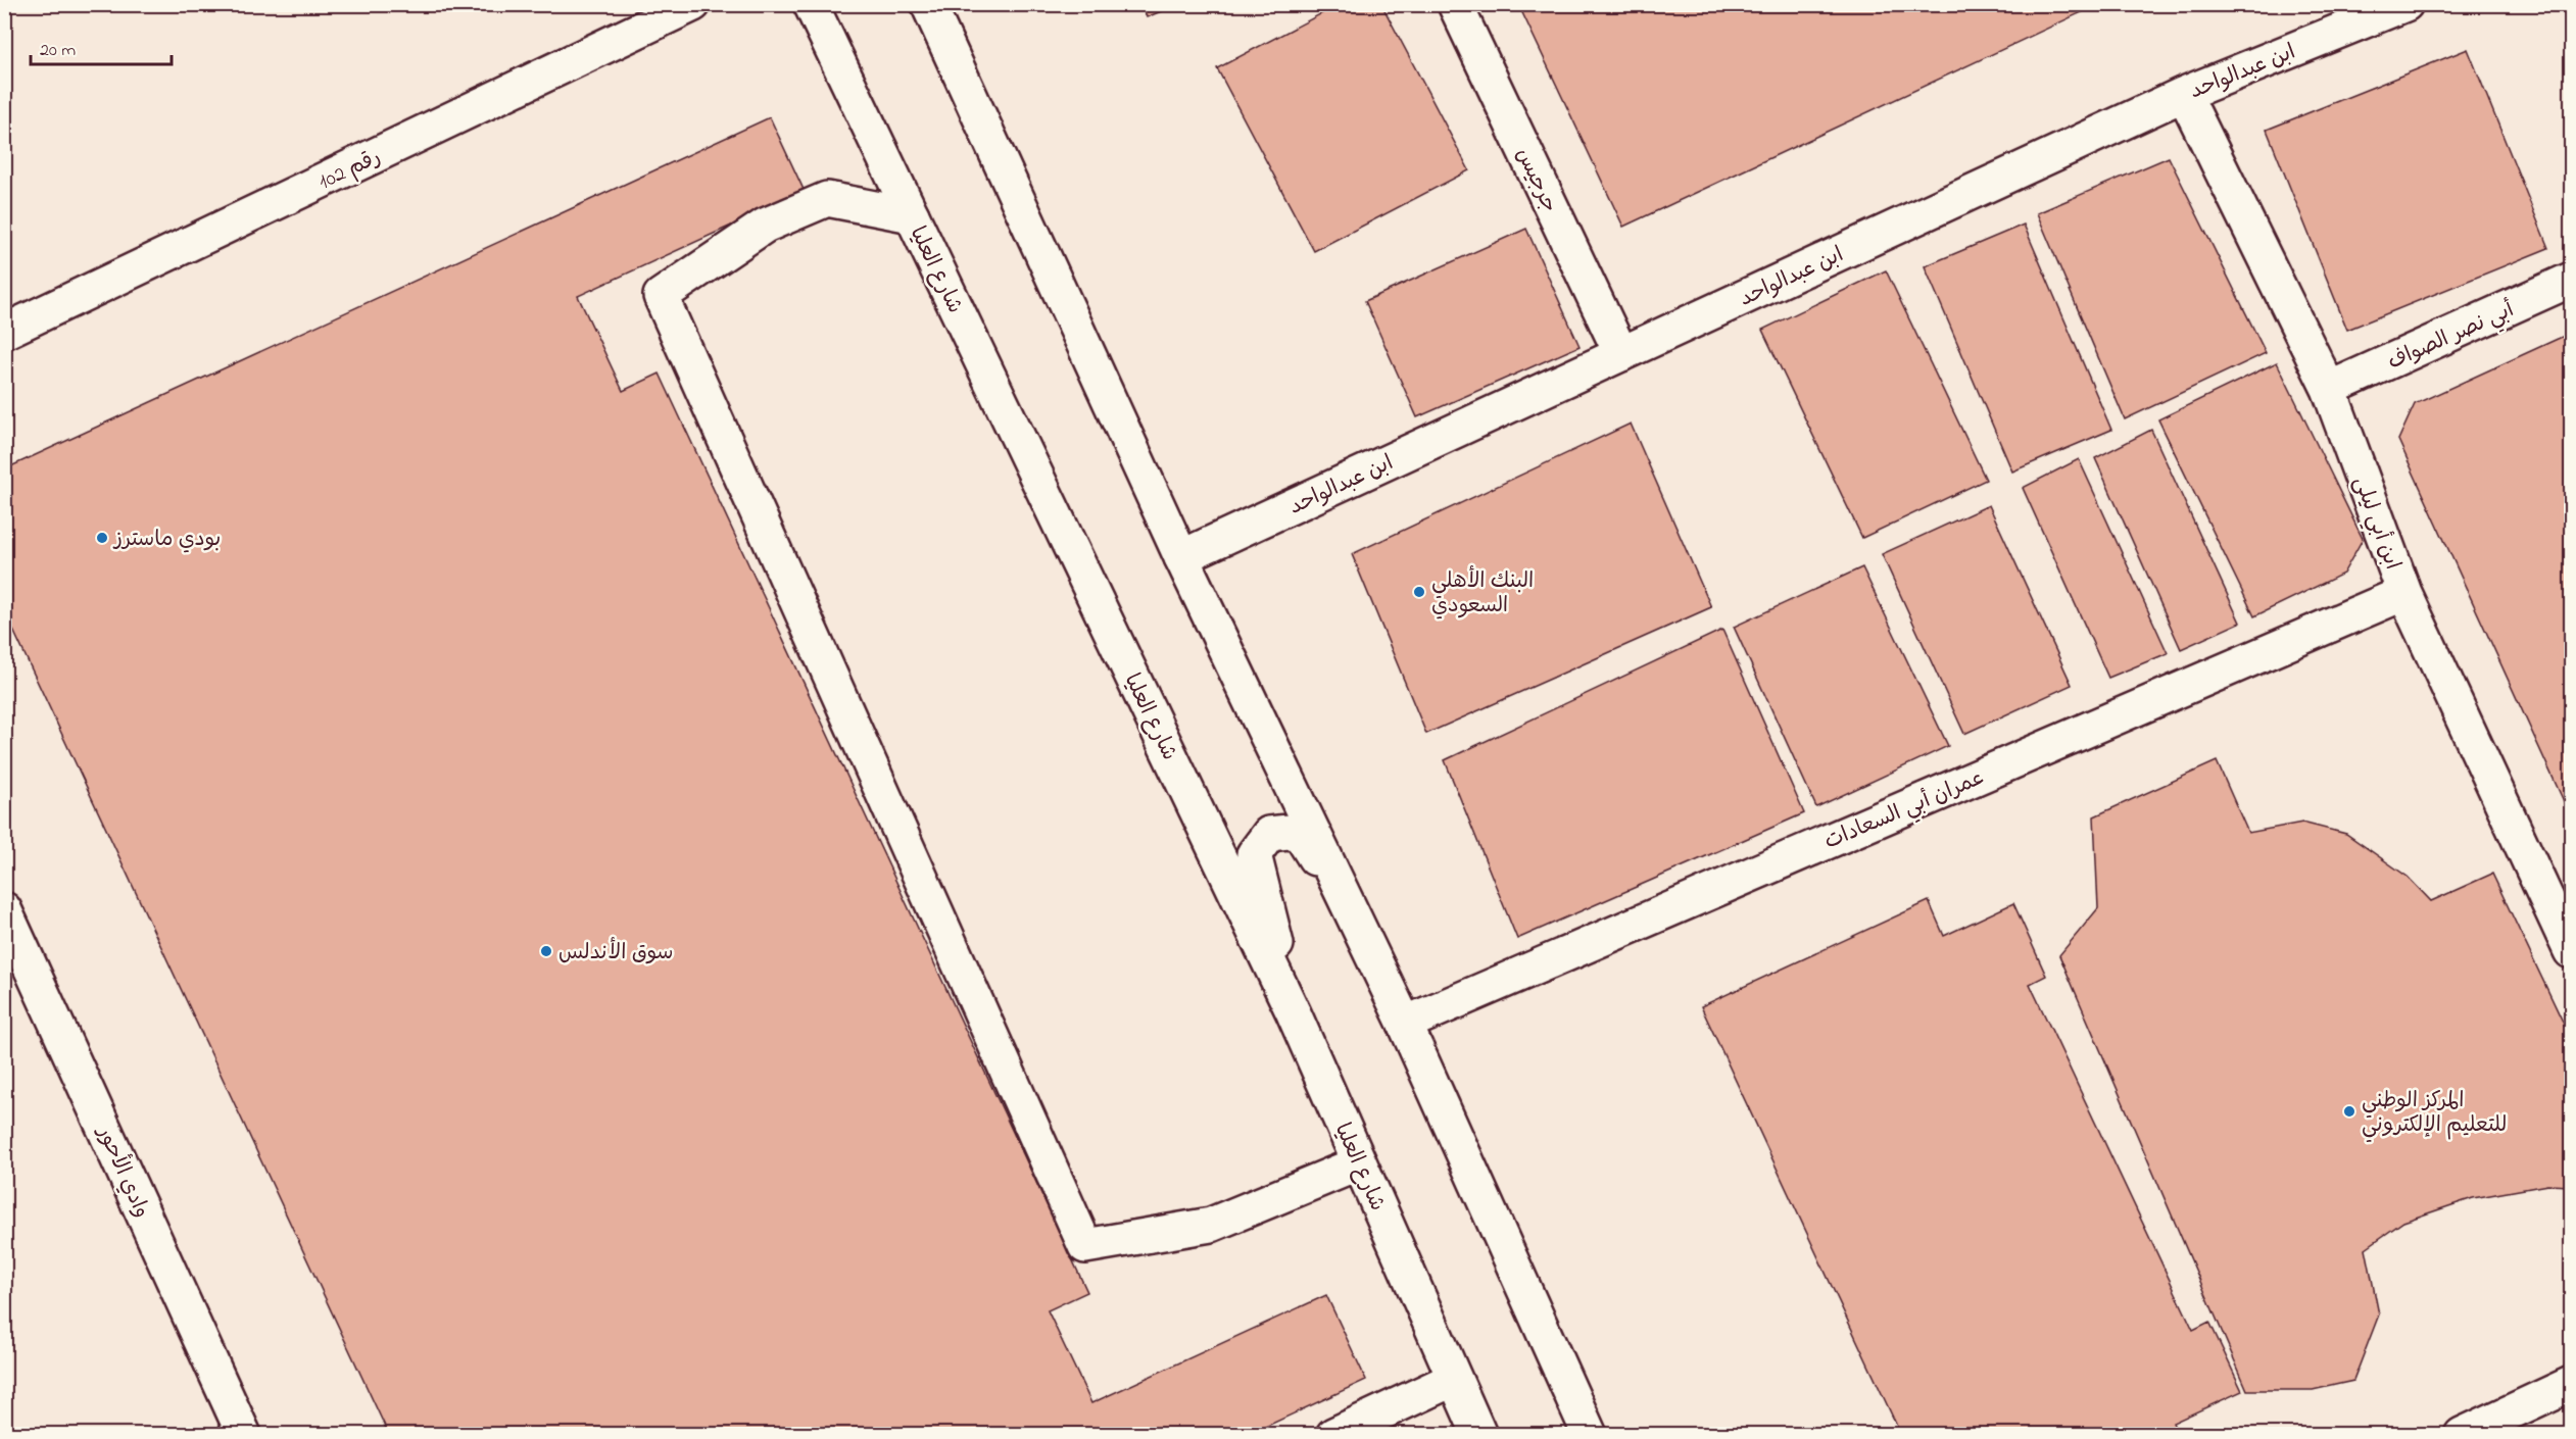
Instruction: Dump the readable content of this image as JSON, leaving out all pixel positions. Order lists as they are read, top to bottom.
{
  "streets": {
    "street": [
      "ابن عبدالواحد",
      "رقم 102",
      "جرجيس",
      "شارع العليا",
      "أبي نصر الصواف",
      "ابن أبي ليلى",
      "عمران أبي السعادات",
      "وادي الأحور"
    ]
  },
  "crossings": [
    ["ابن عبدالواحد", "جرجيس"],
    ["ابن عبدالواحد", "ابن أبي ليلى"],
    ["أبي نصر الصواف", "ابن أبي ليلى"],
    ["ابن أبي ليلى", "عمران أبي السعادات"]
  ],
  "places": [
    "بودي ماسترز",
    "البنك الأهلي السعودي",
    "سوق الأندلس",
    "المركز الوطني للتعليم الإلكتروني"
  ],
  "scale_bar": "20 m"
}
